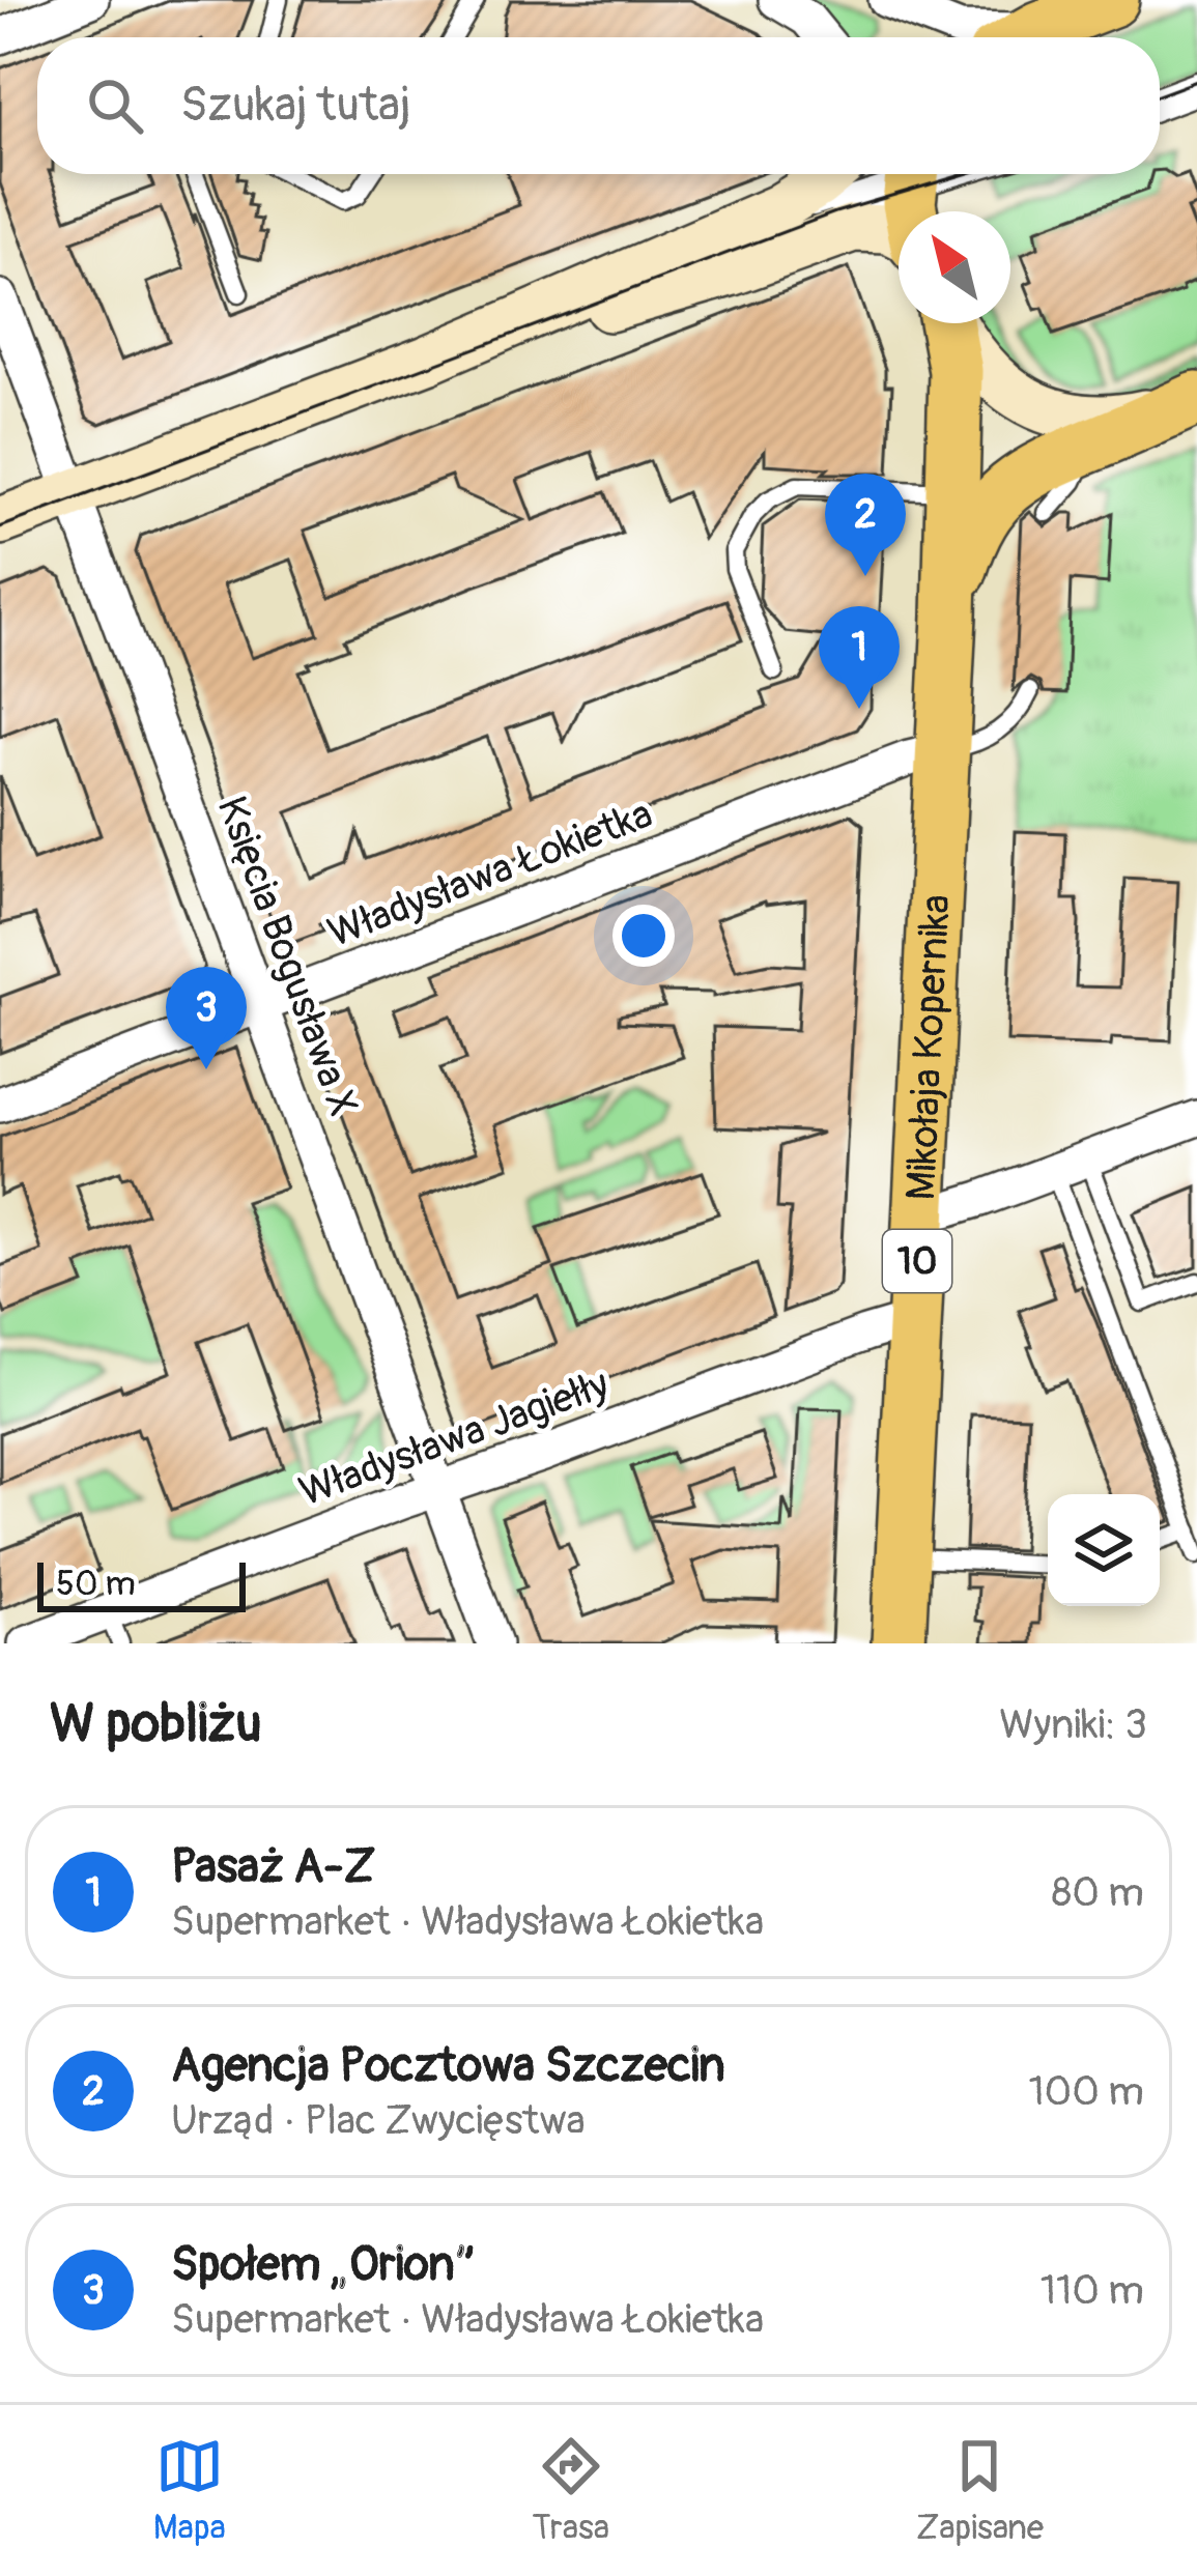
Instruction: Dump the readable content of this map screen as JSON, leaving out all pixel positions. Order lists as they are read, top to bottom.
{
  "streets": {
    "main road": ["Mikołaja Kopernika", "10"],
    "street": ["Władysława Łokietka", "Księcia Bogusława X", "Władysława Jagiełły"]
  },
  "crossings": [
    ["Władysława Łokietka", "Księcia Bogusława X"],
    ["Władysława Łokietka", "Mikołaja Kopernika"],
    ["Księcia Bogusława X", "Władysława Jagiełły"],
    ["Mikołaja Kopernika", "10"],
    ["Mikołaja Kopernika", "Władysława Jagiełły"]
  ],
  "scale_bar": "50 m",
  "north": "top left",
  "page": {
    "search": "Szukaj tutaj",
    "pins": ["2", "1", "3"],
    "scale": "50 m",
    "heading": ["W pobliżu", "Wyniki: 3"],
    "list": [
      {
        "mark": "1",
        "name": "Pasaż A-Z",
        "note": "Supermarket · Władysława Łokietka",
        "value": "80 m"
      },
      {
        "mark": "2",
        "name": "Agencja Pocztowa Szczecin",
        "note": "Urząd · Plac Zwycięstwa",
        "value": "100 m"
      },
      {
        "mark": "3",
        "name": "Społem „Orion”",
        "note": "Supermarket · Władysława Łokietka",
        "value": "110 m"
      }
    ],
    "nav": ["Mapa", "Trasa", "Zapisane"]
  }
}
